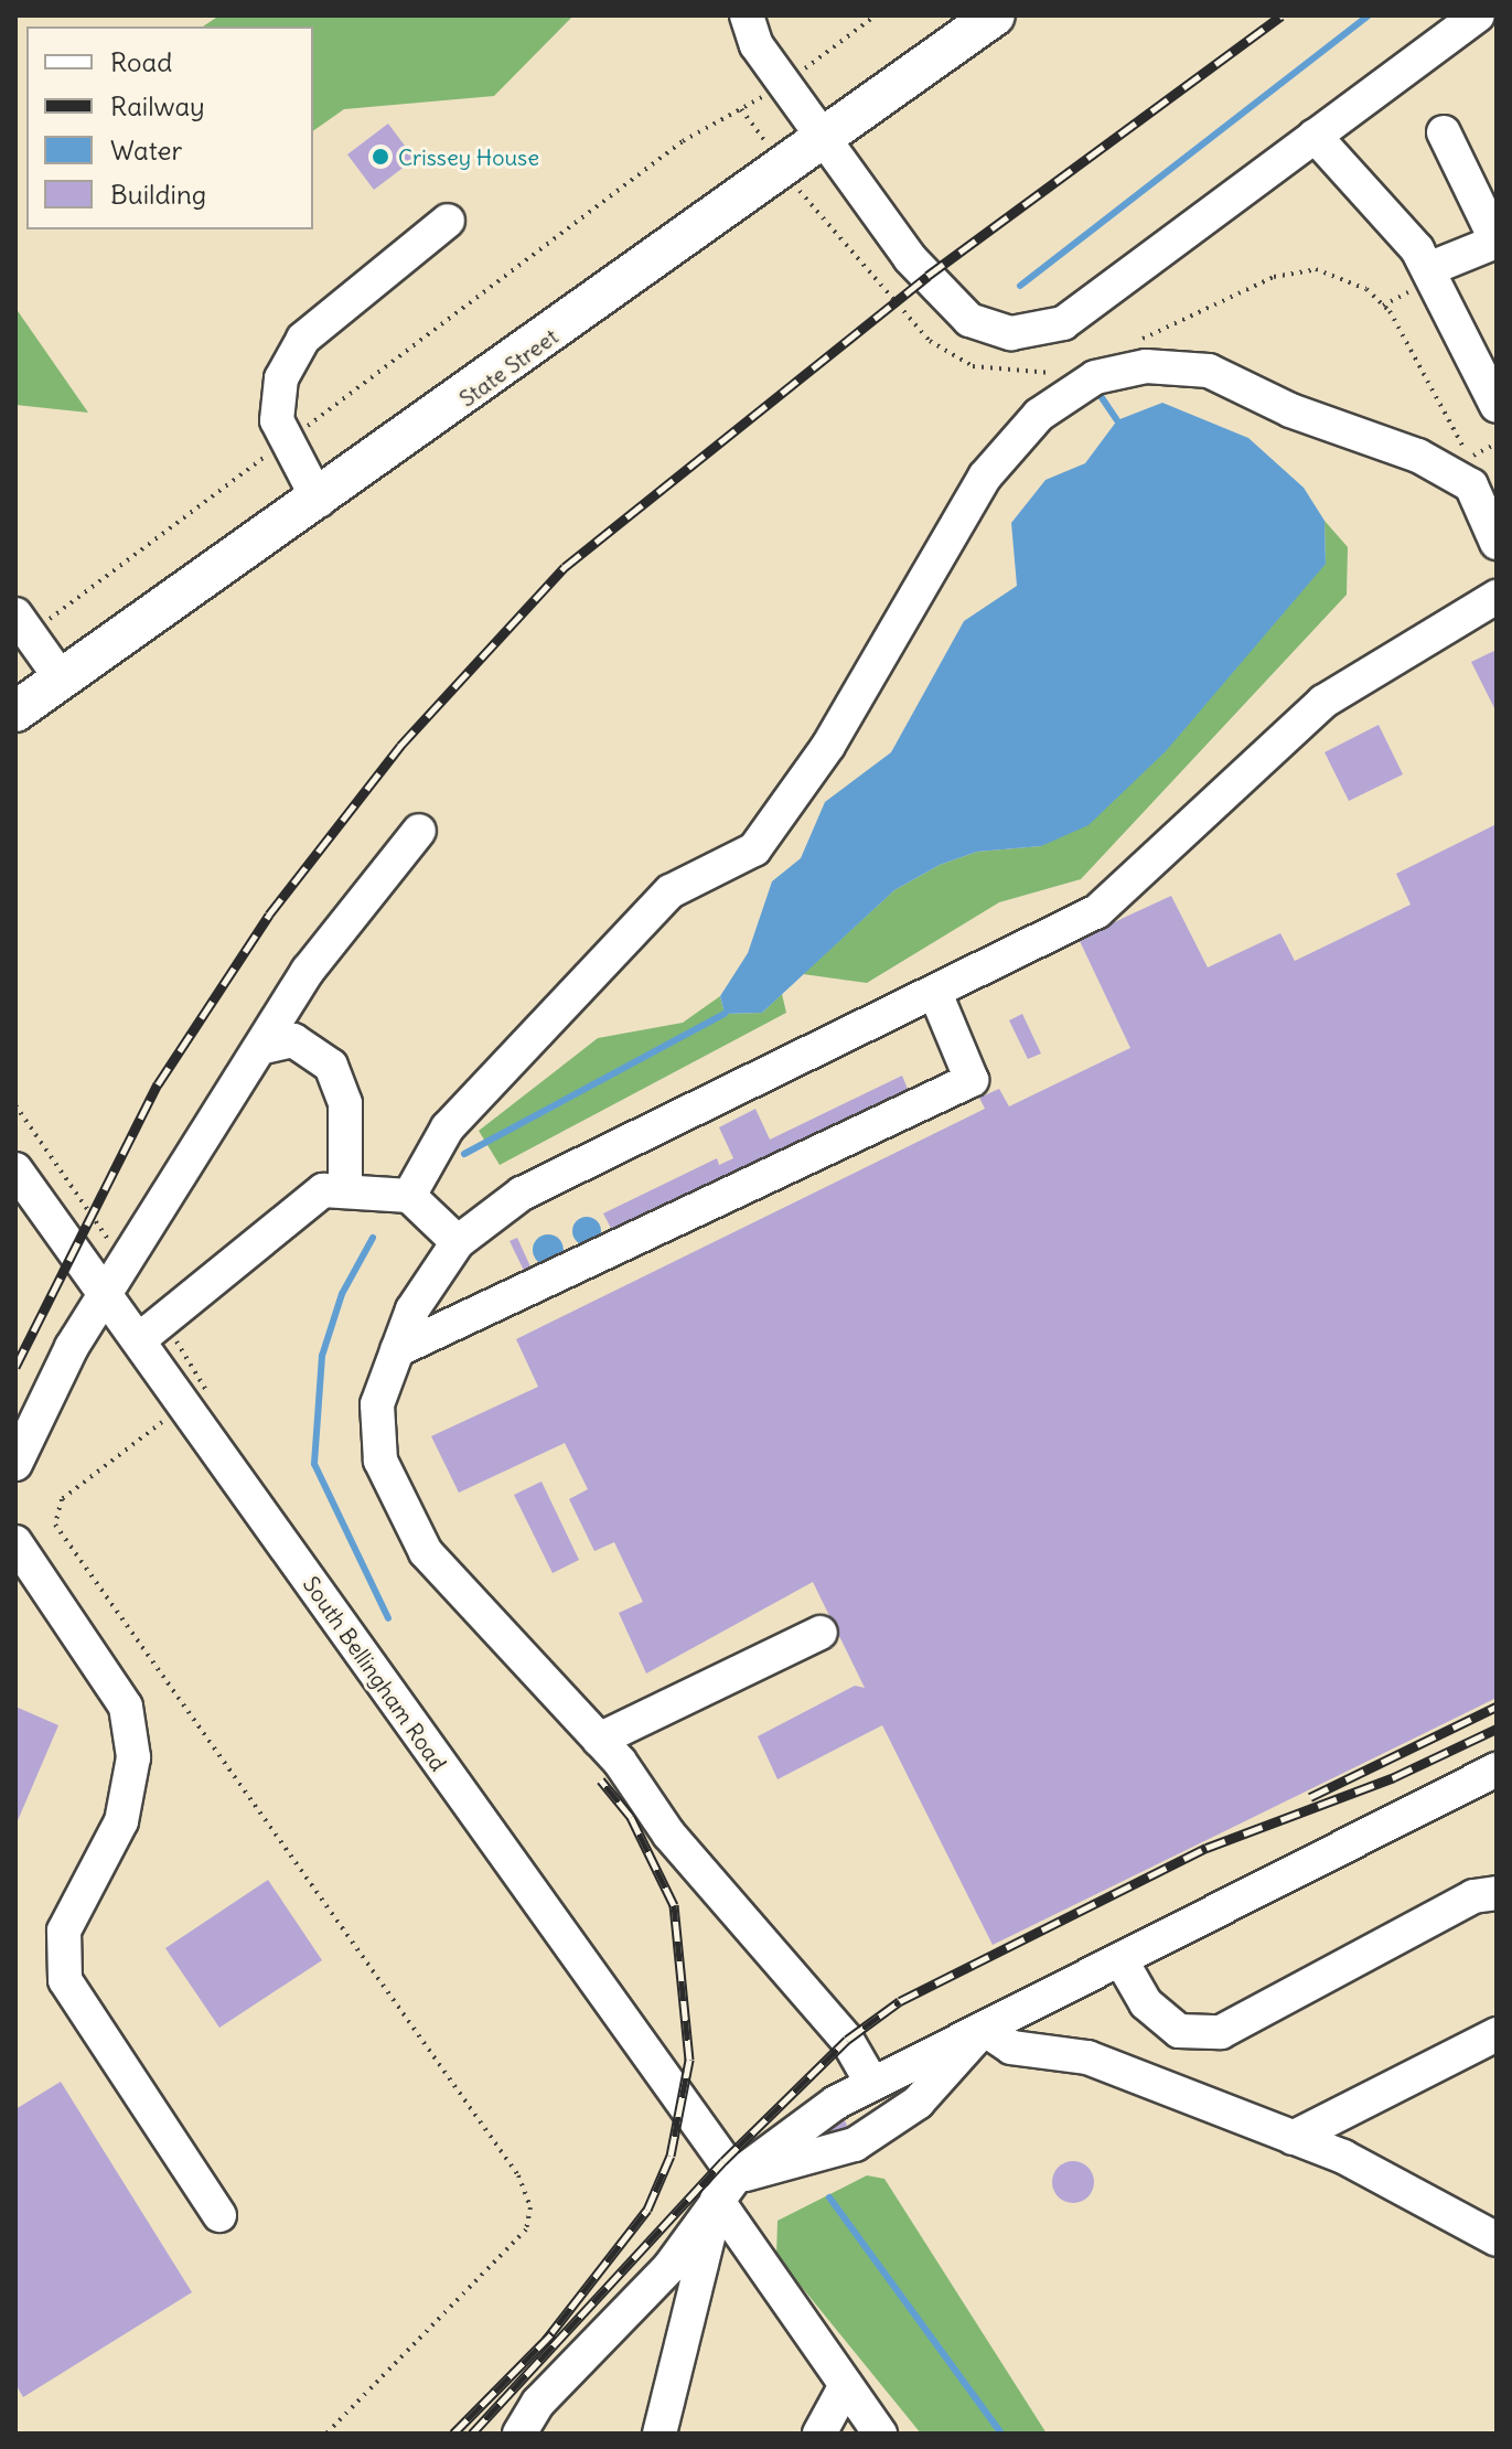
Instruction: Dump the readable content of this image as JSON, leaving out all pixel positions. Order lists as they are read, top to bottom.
{
  "streets": {
    "main road": ["State Street"],
    "street": ["South Bellingham Road"]
  },
  "places": ["Crissey House"],
  "legend": [
    "Road",
    "Railway",
    "Water",
    "Building"
  ]
}
